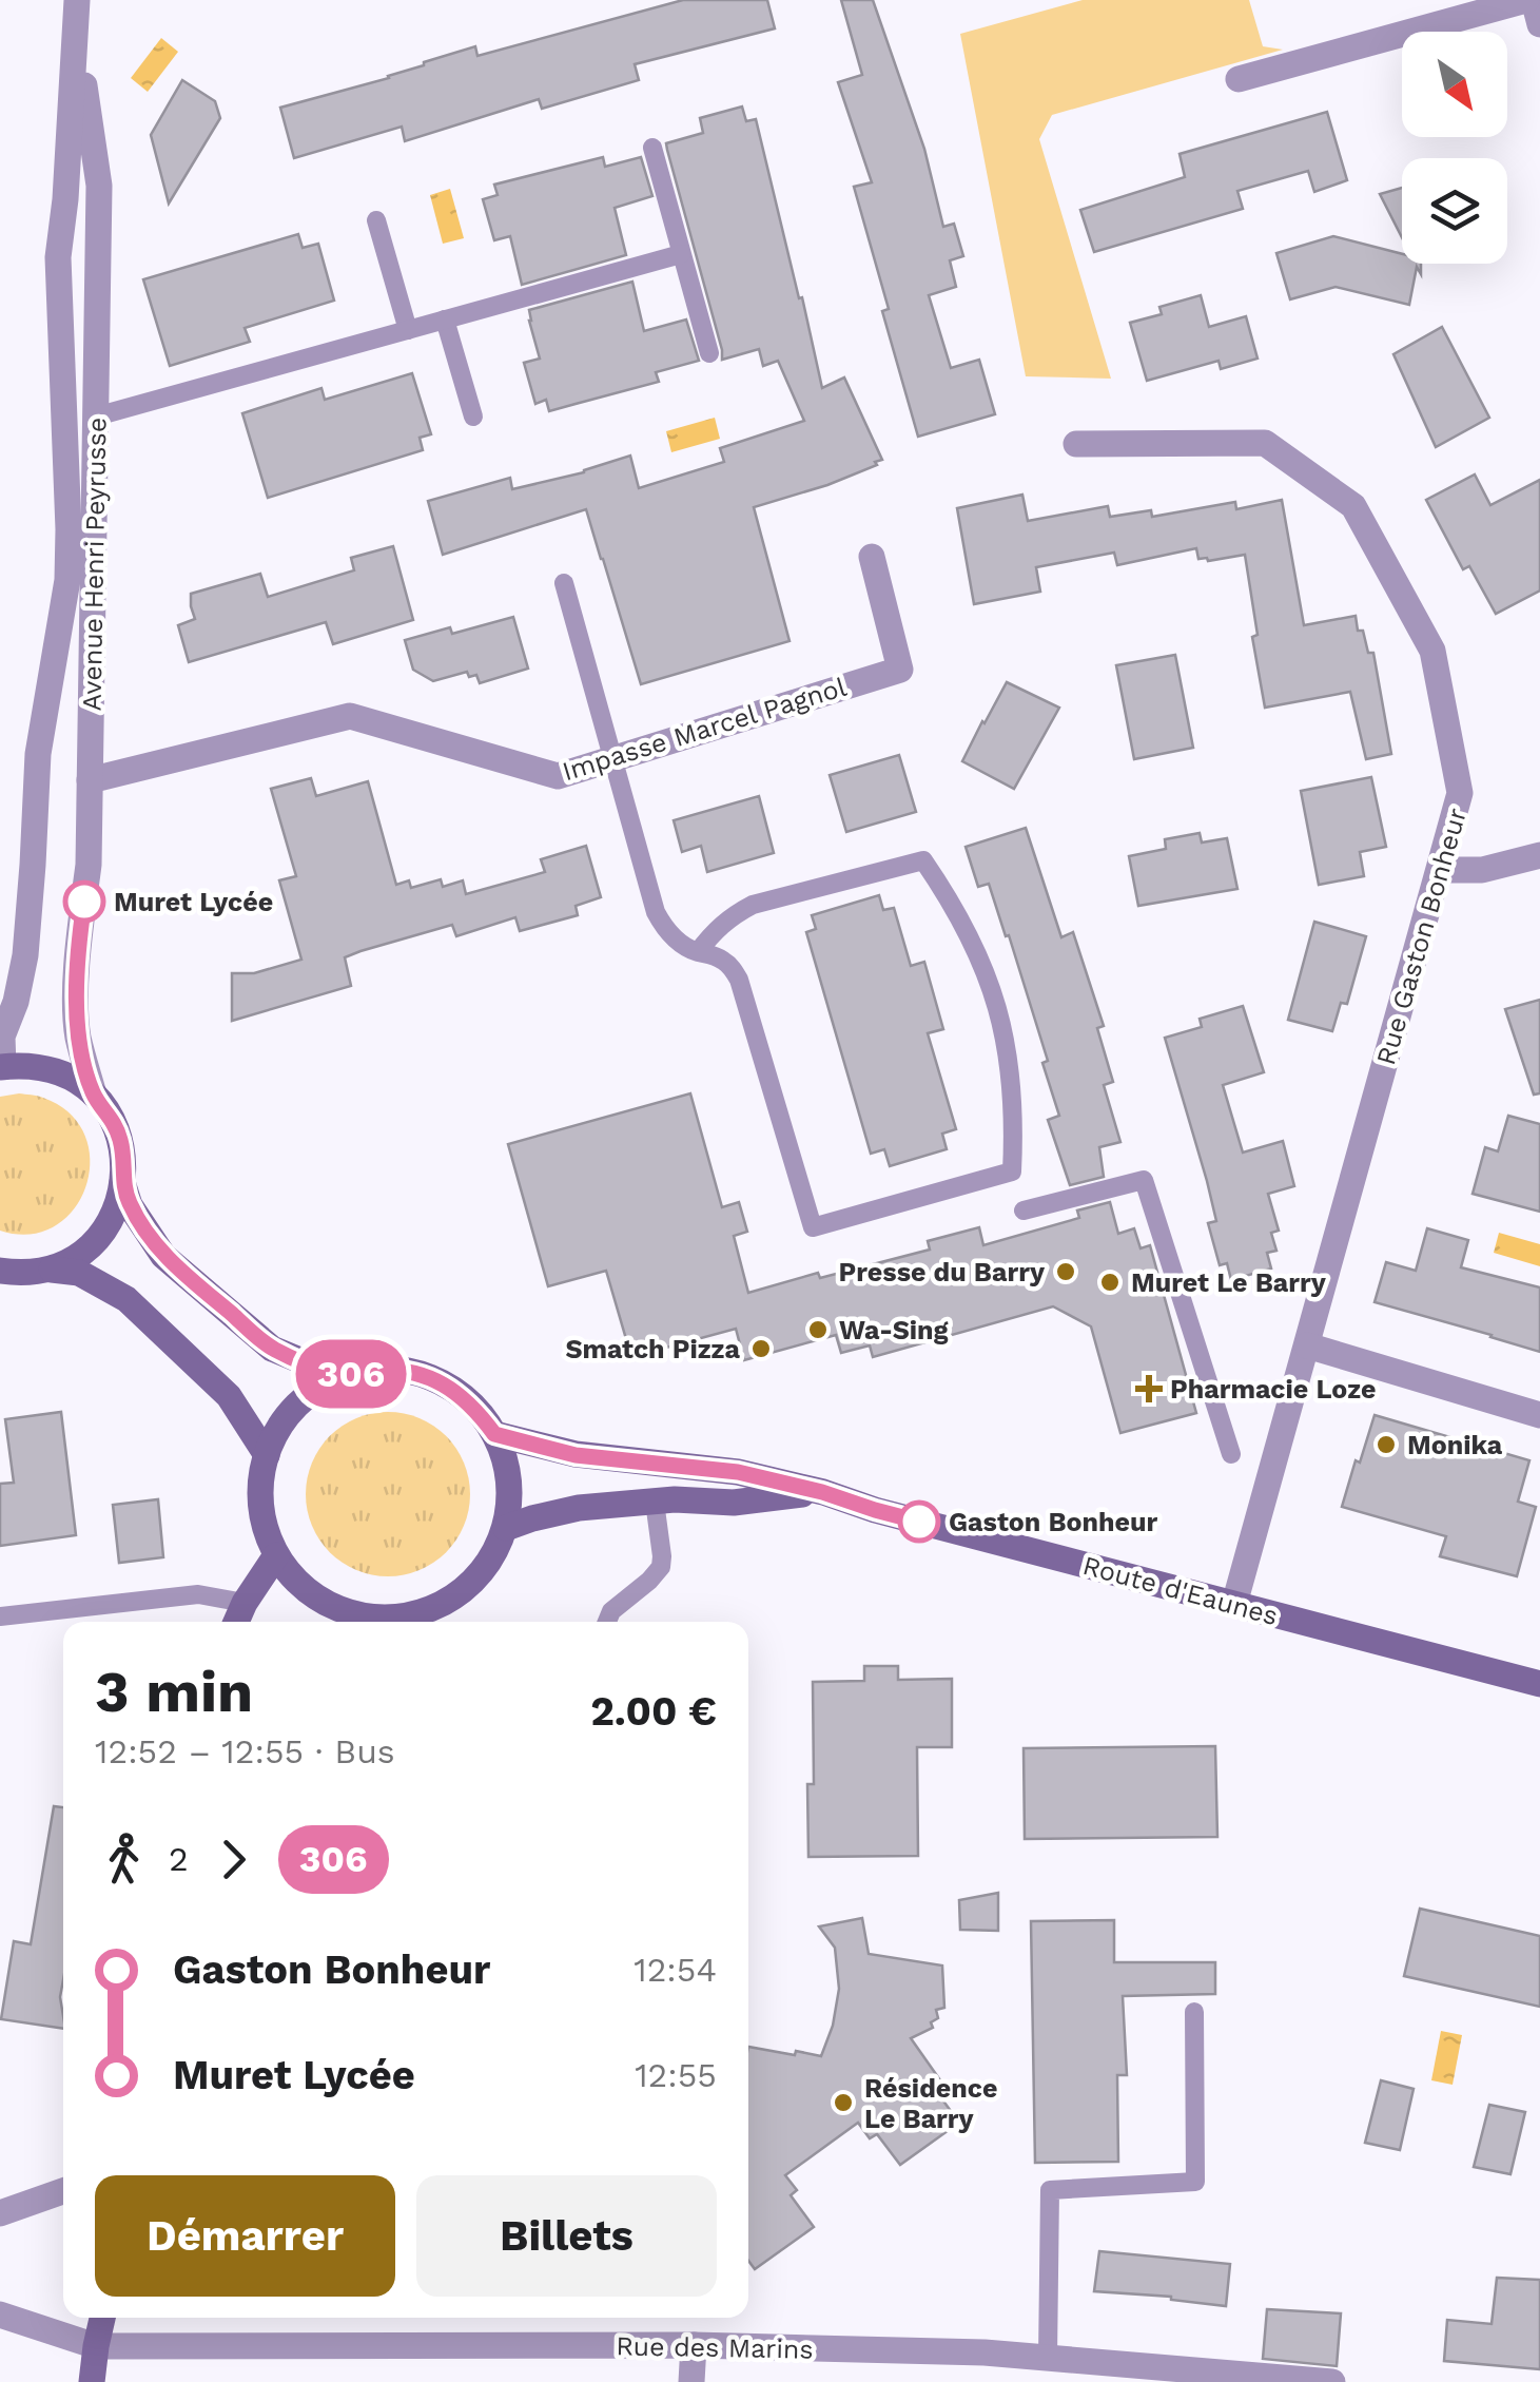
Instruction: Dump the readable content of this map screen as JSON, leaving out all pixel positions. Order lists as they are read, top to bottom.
{
  "streets": {
    "main road": ["Route d'Eaunes"],
    "street": [
      "Avenue Henri Peyrusse",
      "Impasse Marcel Pagnol",
      "Rue Gaston Bonheur",
      "Rue des Marins"
    ]
  },
  "crossings": [
    ["Avenue Henri Peyrusse", "Impasse Marcel Pagnol"],
    ["Rue Gaston Bonheur", "Route d'Eaunes"]
  ],
  "places": {
    "other": [
      "Muret Lycée",
      "Presse du Barry",
      "Muret Le Barry",
      "Wa-Sing",
      "Smatch Pizza",
      "Monika",
      "Gaston Bonheur",
      "Résidence Le Barry"
    ],
    "health": ["Pharmacie Loze"]
  },
  "lines": ["bus line 306"],
  "north": "bottom right",
  "page": {
    "on_map": "306",
    "heading": ["3 min", "12:52 – 12:55 · Bus", "2.00 €"],
    "legs": ["2", "306"],
    "list": [
      {
        "name": "Gaston Bonheur",
        "value": "12:54"
      },
      {
        "name": "Muret Lycée",
        "value": "12:55"
      }
    ],
    "buttons": ["Démarrer", "Billets"]
  }
}
